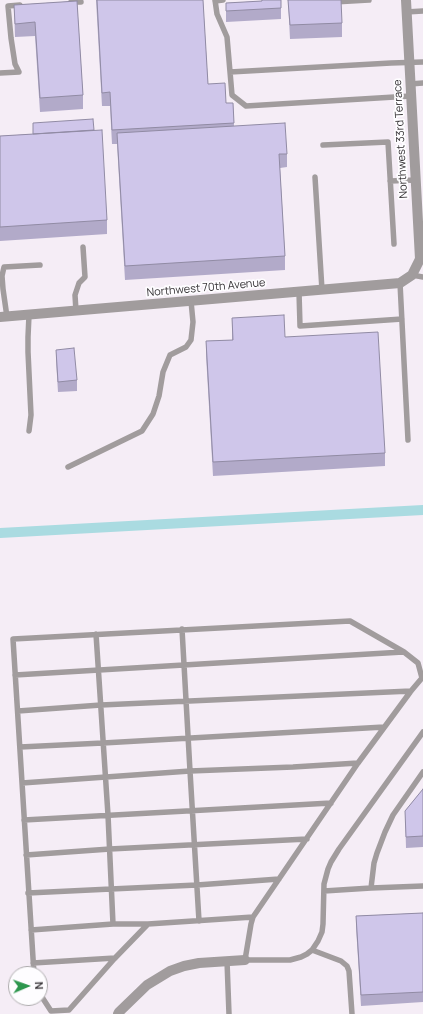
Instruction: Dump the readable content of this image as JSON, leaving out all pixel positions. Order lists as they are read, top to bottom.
{
  "streets": {
    "street": ["Northwest 33rd Terrace", "Northwest 70th Avenue"]
  },
  "crossings": [
    ["Northwest 33rd Terrace", "Northwest 70th Avenue"]
  ],
  "north": "right"
}
